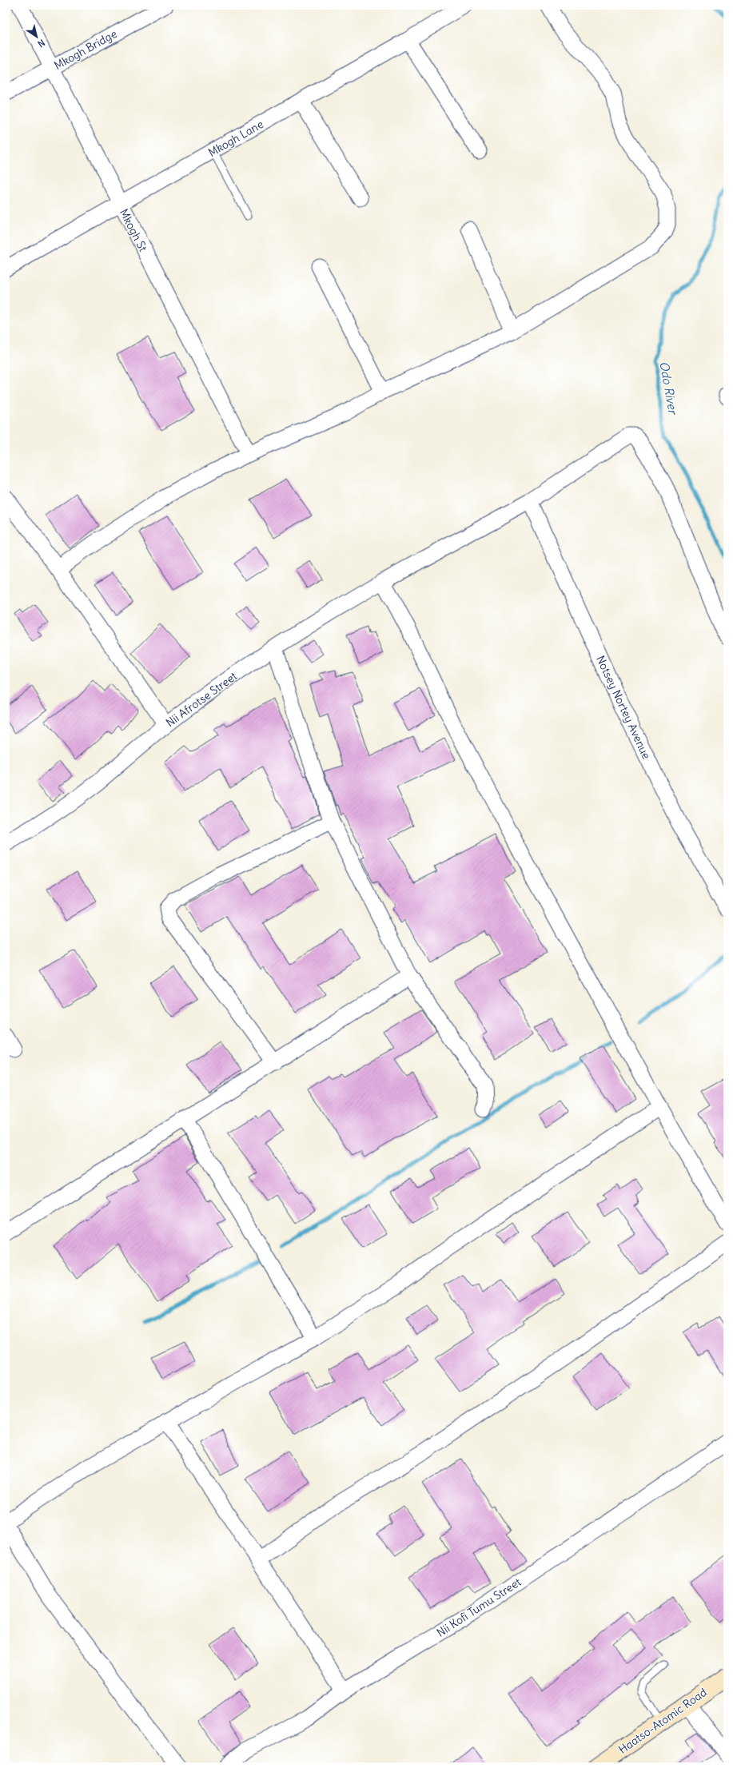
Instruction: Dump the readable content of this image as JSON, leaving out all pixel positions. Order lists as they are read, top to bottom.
{
  "streets": {
    "main road": ["Haatso-Atomic Road"],
    "street": [
      "Mkogh Bridge",
      "Mkogh Lane",
      "Mkogh St",
      "Nii Afrotse Street",
      "Notsey Nortey Avenue",
      "Nii Kofi Tumu Street"
    ]
  },
  "crossings": [
    ["Mkogh Bridge", "Mkogh St"],
    ["Mkogh Lane", "Mkogh St"],
    ["Nii Afrotse Street", "Notsey Nortey Avenue"]
  ],
  "water": ["Odo River"],
  "north": "bottom right"
}
